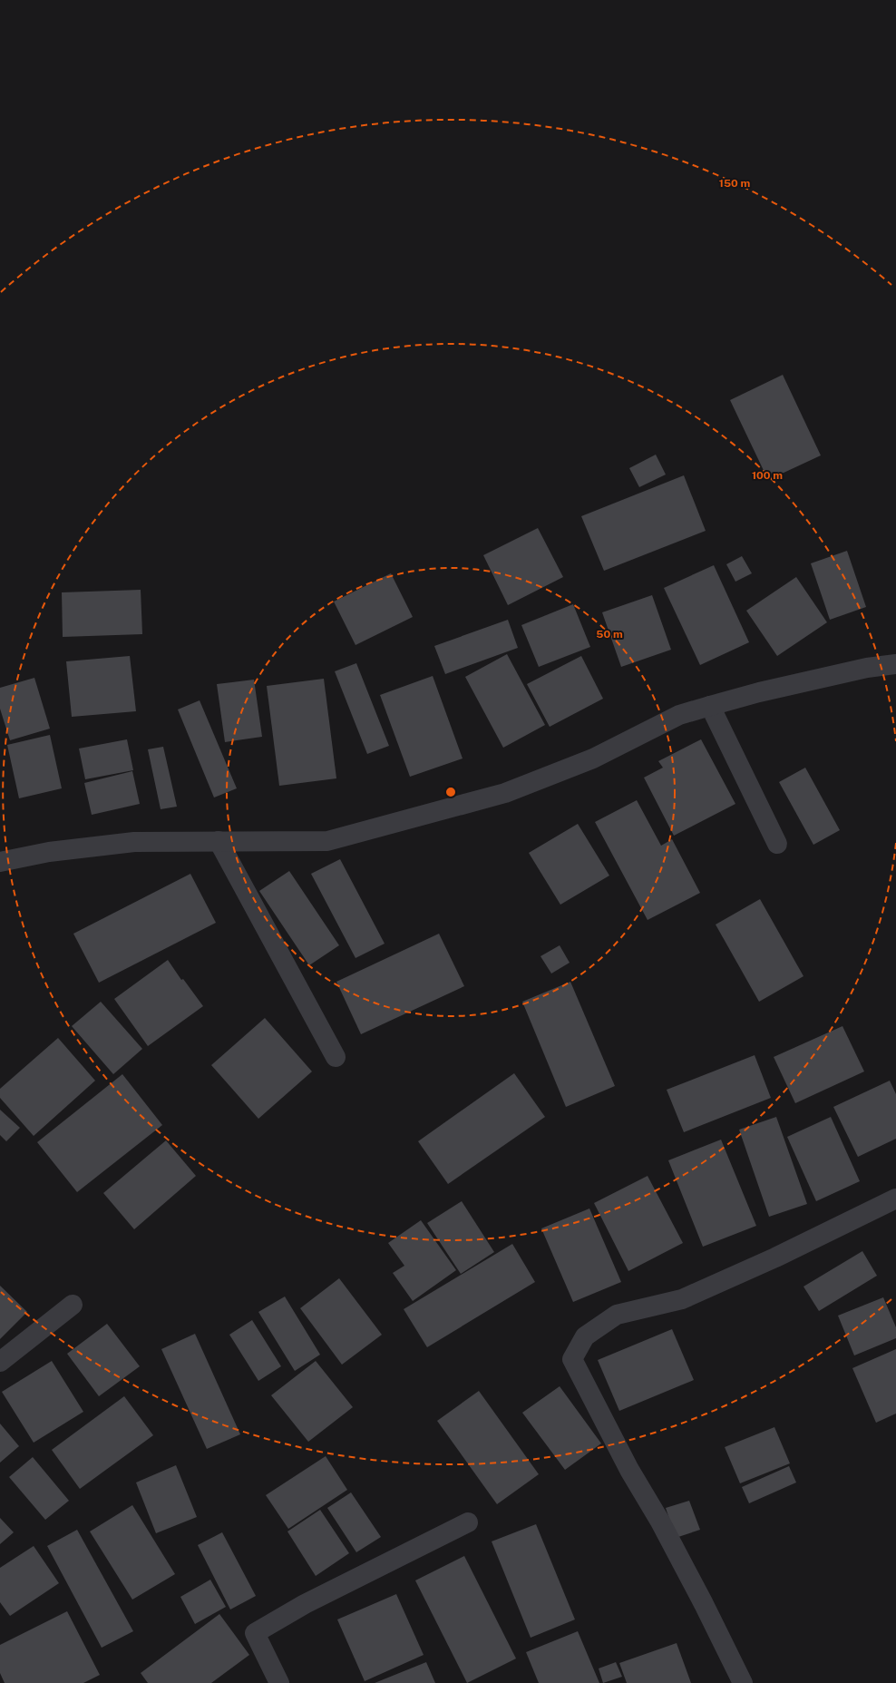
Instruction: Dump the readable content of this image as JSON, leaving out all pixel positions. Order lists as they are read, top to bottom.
{
  "rings": ["150 m", "100 m", "50 m"]
}
